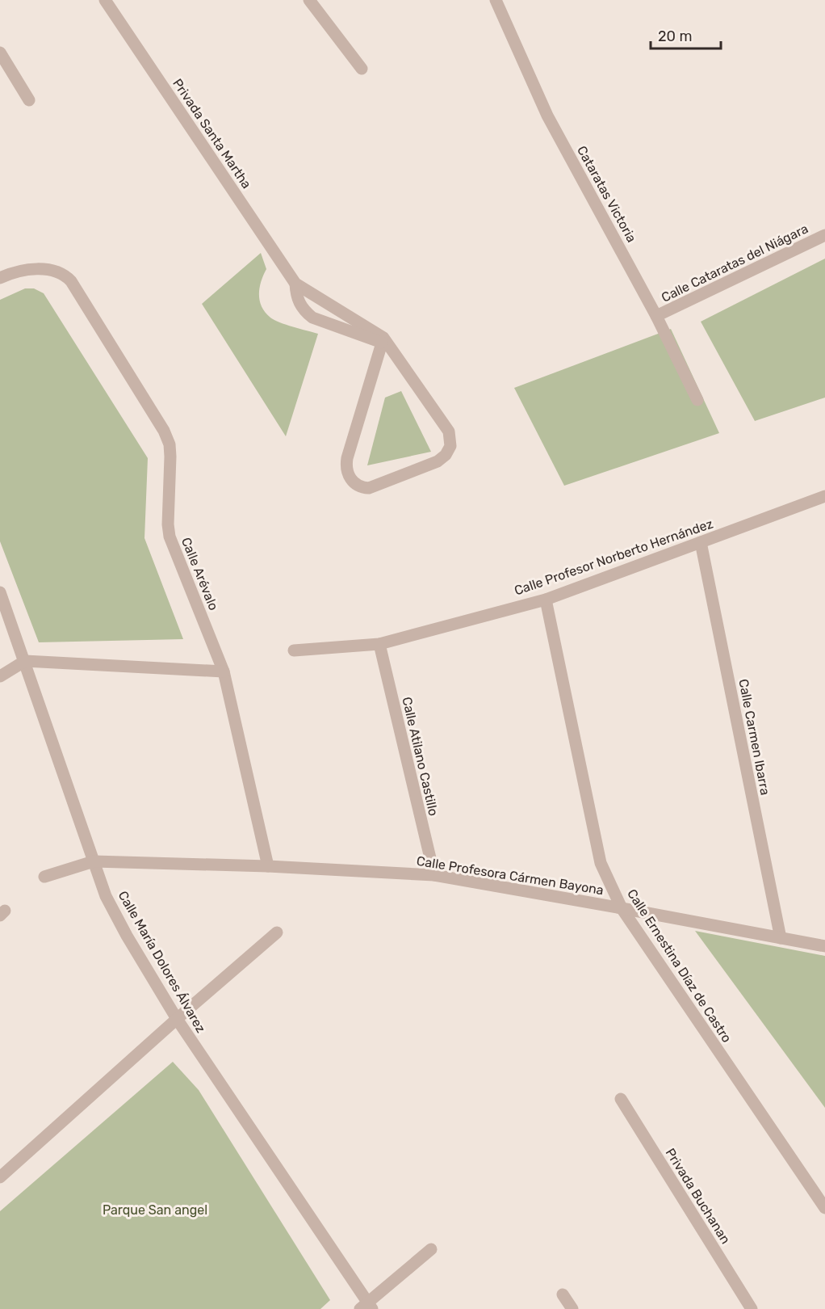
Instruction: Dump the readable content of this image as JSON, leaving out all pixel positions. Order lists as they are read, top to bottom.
{
  "streets": {
    "street": [
      "Privada Santa Martha",
      "Cataratas Victoria",
      "Calle Cataratas del Niágara",
      "Calle Profesor Norberto Hernández",
      "Calle Arévalo",
      "Calle Carmen Ibarra",
      "Calle Atilano Castillo",
      "Calle Profesora Cármen Bayona",
      "Calle María Dolores Álvarez",
      "Calle Ernestina Díaz de Castro",
      "Privada Buchanan"
    ]
  },
  "crossings": [
    ["Cataratas Victoria", "Calle Cataratas del Niágara"],
    ["Calle Profesor Norberto Hernández", "Calle Carmen Ibarra"],
    ["Calle Profesor Norberto Hernández", "Calle Atilano Castillo"],
    ["Calle Profesor Norberto Hernández", "Calle Ernestina Díaz de Castro"],
    ["Calle Arévalo", "Calle Profesora Cármen Bayona"],
    ["Calle Carmen Ibarra", "Calle Profesora Cármen Bayona"],
    ["Calle Atilano Castillo", "Calle Profesora Cármen Bayona"],
    ["Calle Profesora Cármen Bayona", "Calle María Dolores Álvarez"],
    ["Calle Profesora Cármen Bayona", "Calle Ernestina Díaz de Castro"]
  ],
  "parks": ["Parque San angel"],
  "scale_bar": "20 m"
}
